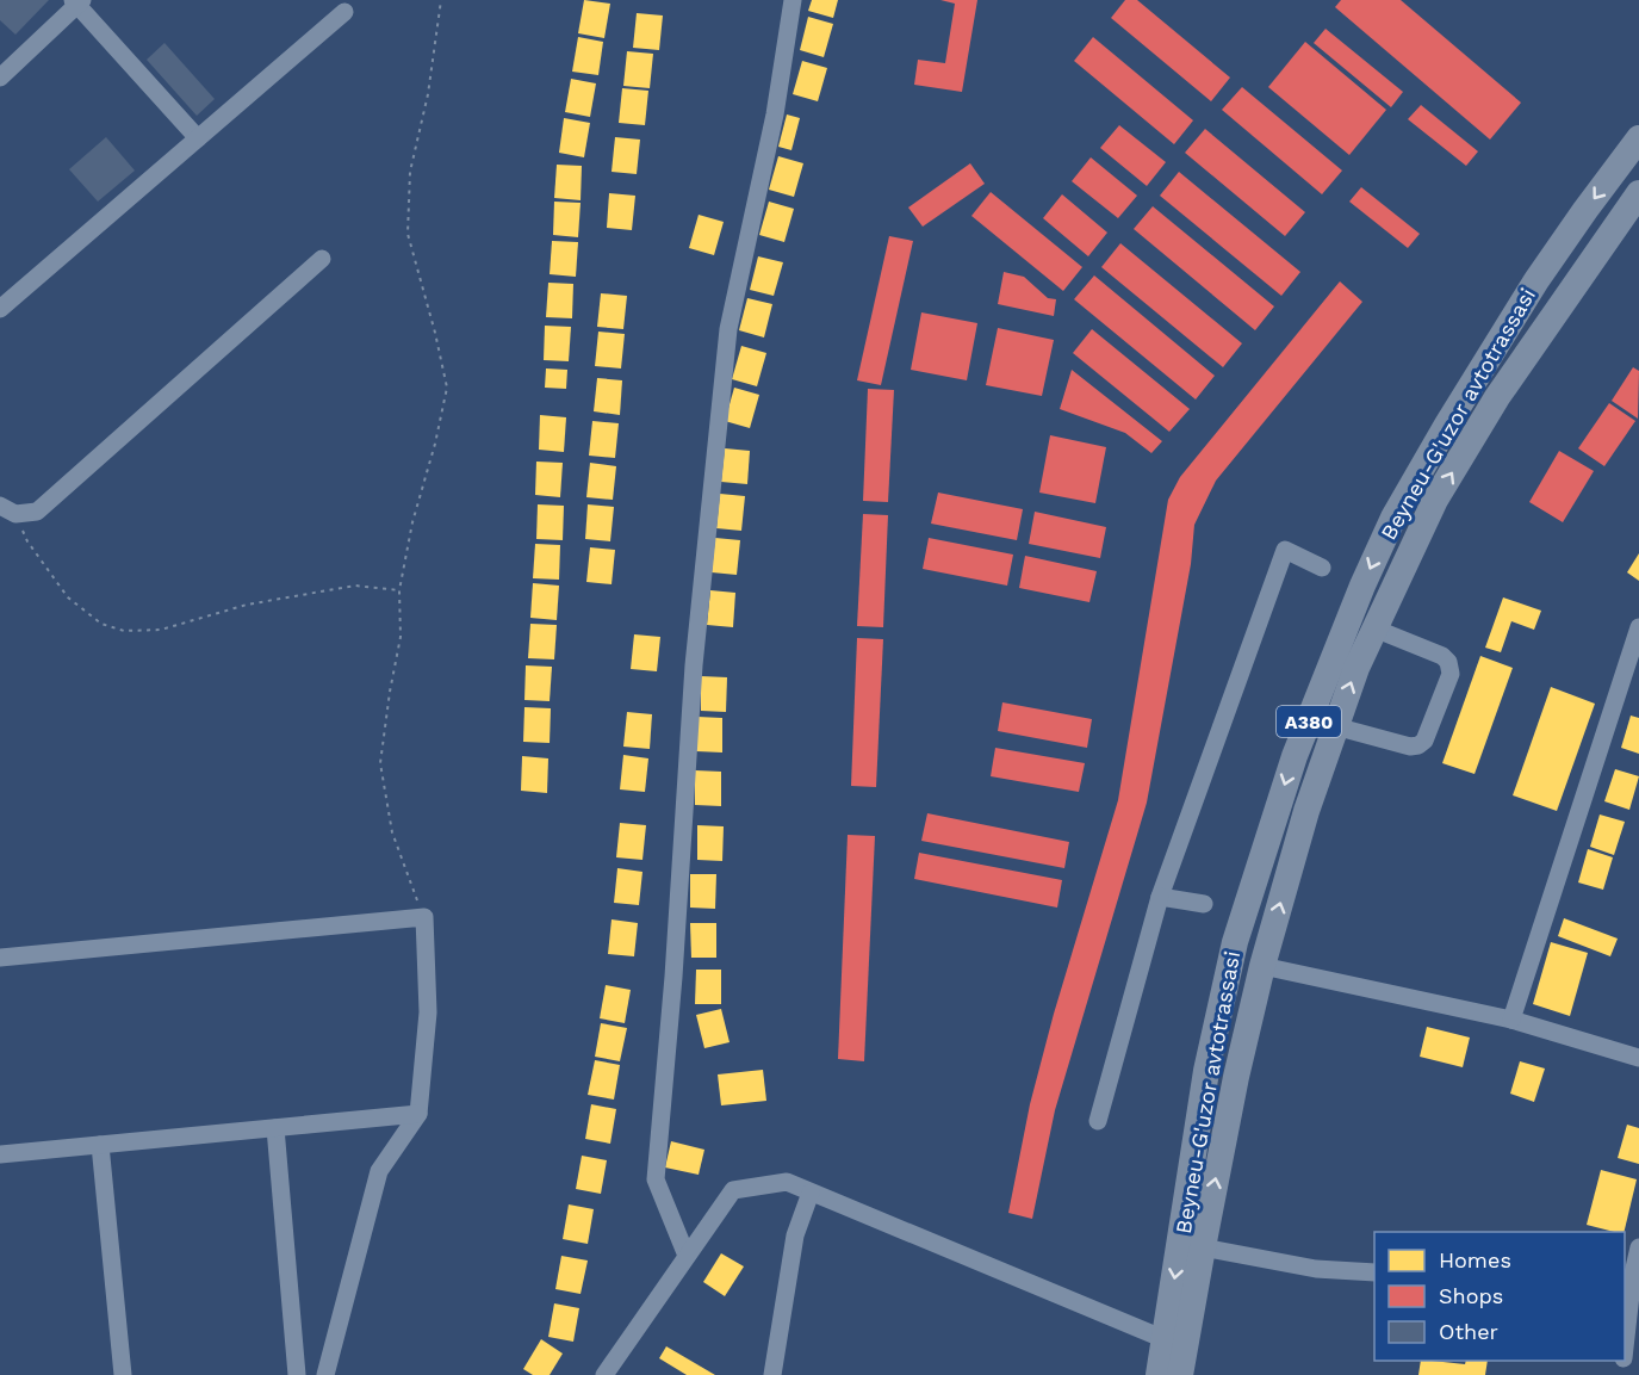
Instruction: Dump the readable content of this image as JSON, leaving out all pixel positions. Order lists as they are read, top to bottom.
{
  "streets": {
    "highway": ["Beyneu-G'uzor avtotrassasi", "A380"]
  },
  "legend": ["Homes", "Shops", "Other"]
}
